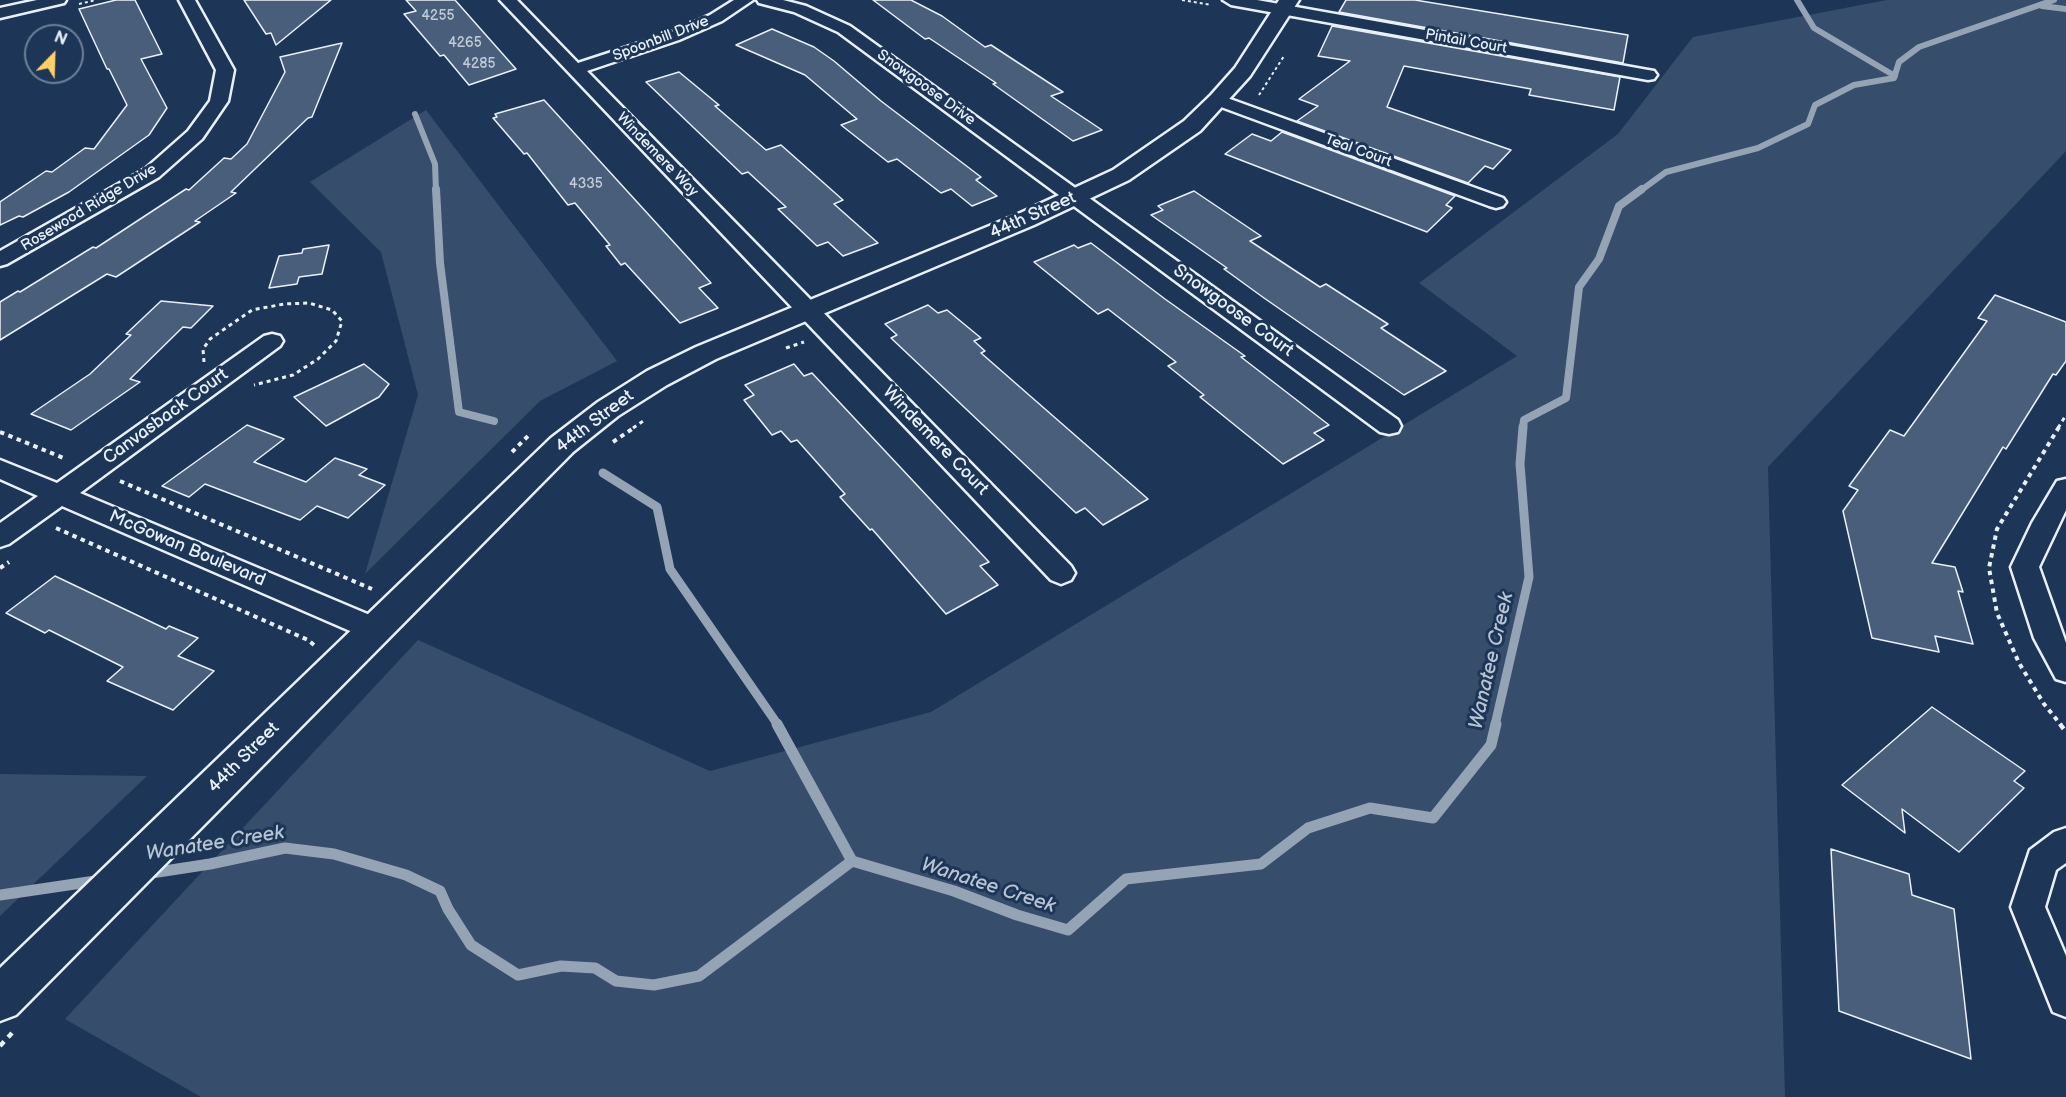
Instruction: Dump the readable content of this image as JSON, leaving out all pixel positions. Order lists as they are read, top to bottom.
{
  "streets": {
    "street": [
      "Spoonbill Drive",
      "Pintail Court",
      "Snowgoose Drive",
      "Teal Court",
      "Windemere Way",
      "Rosewood Ridge Drive",
      "44th Street",
      "Snowgoose Court",
      "Canvasback Court",
      "Windemere Court",
      "McGowan Boulevard"
    ]
  },
  "crossings": [
    ["Spoonbill Drive", "Windemere Way"],
    ["Pintail Court", "44th Street"],
    ["Snowgoose Drive", "44th Street"],
    ["Snowgoose Drive", "Snowgoose Court"],
    ["Teal Court", "44th Street"],
    ["Windemere Way", "44th Street"],
    ["Windemere Way", "Windemere Court"],
    ["44th Street", "Snowgoose Court"],
    ["44th Street", "Windemere Court"],
    ["44th Street", "McGowan Boulevard"],
    ["Canvasback Court", "McGowan Boulevard"]
  ],
  "water": ["Wanatee Creek"],
  "house_numbers": [
    "4255",
    "4265",
    "4285",
    "4335"
  ],
  "north": "top right"
}
